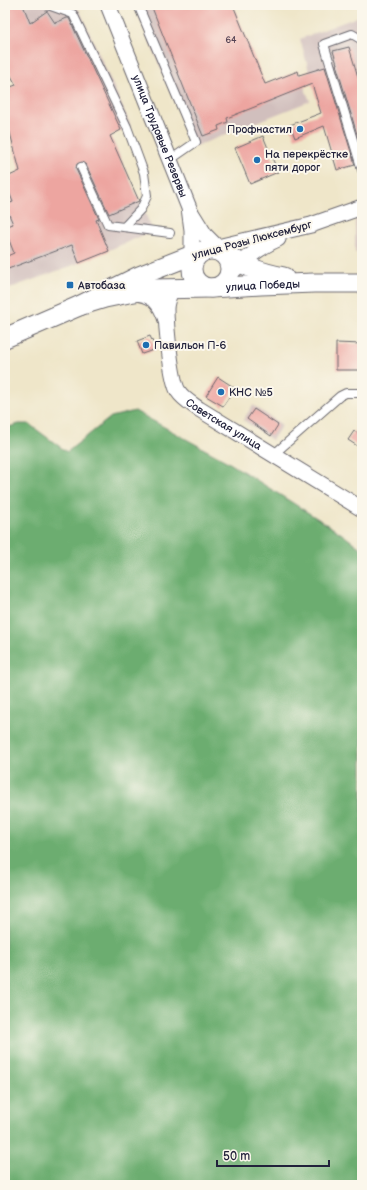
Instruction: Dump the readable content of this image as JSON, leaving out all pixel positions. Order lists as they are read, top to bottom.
{
  "streets": {
    "street": [
      "улица Трудовые Резервы",
      "улица Розы Люксембург",
      "улица Победы",
      "Советская улица"
    ]
  },
  "crossings": [
    ["улица Трудовые Резервы", "улица Розы Люксембург"],
    ["улица Розы Люксембург", "улица Победы"],
    ["улица Розы Люксембург", "Советская улица"]
  ],
  "places": {
    "other": [
      "Профнастил",
      "На перекрёстке пяти дорог",
      "Павильон П-6",
      "КНС №5"
    ],
    "transit": ["Автобаза"]
  },
  "house_numbers": ["64"],
  "scale_bar": "50 m"
}
